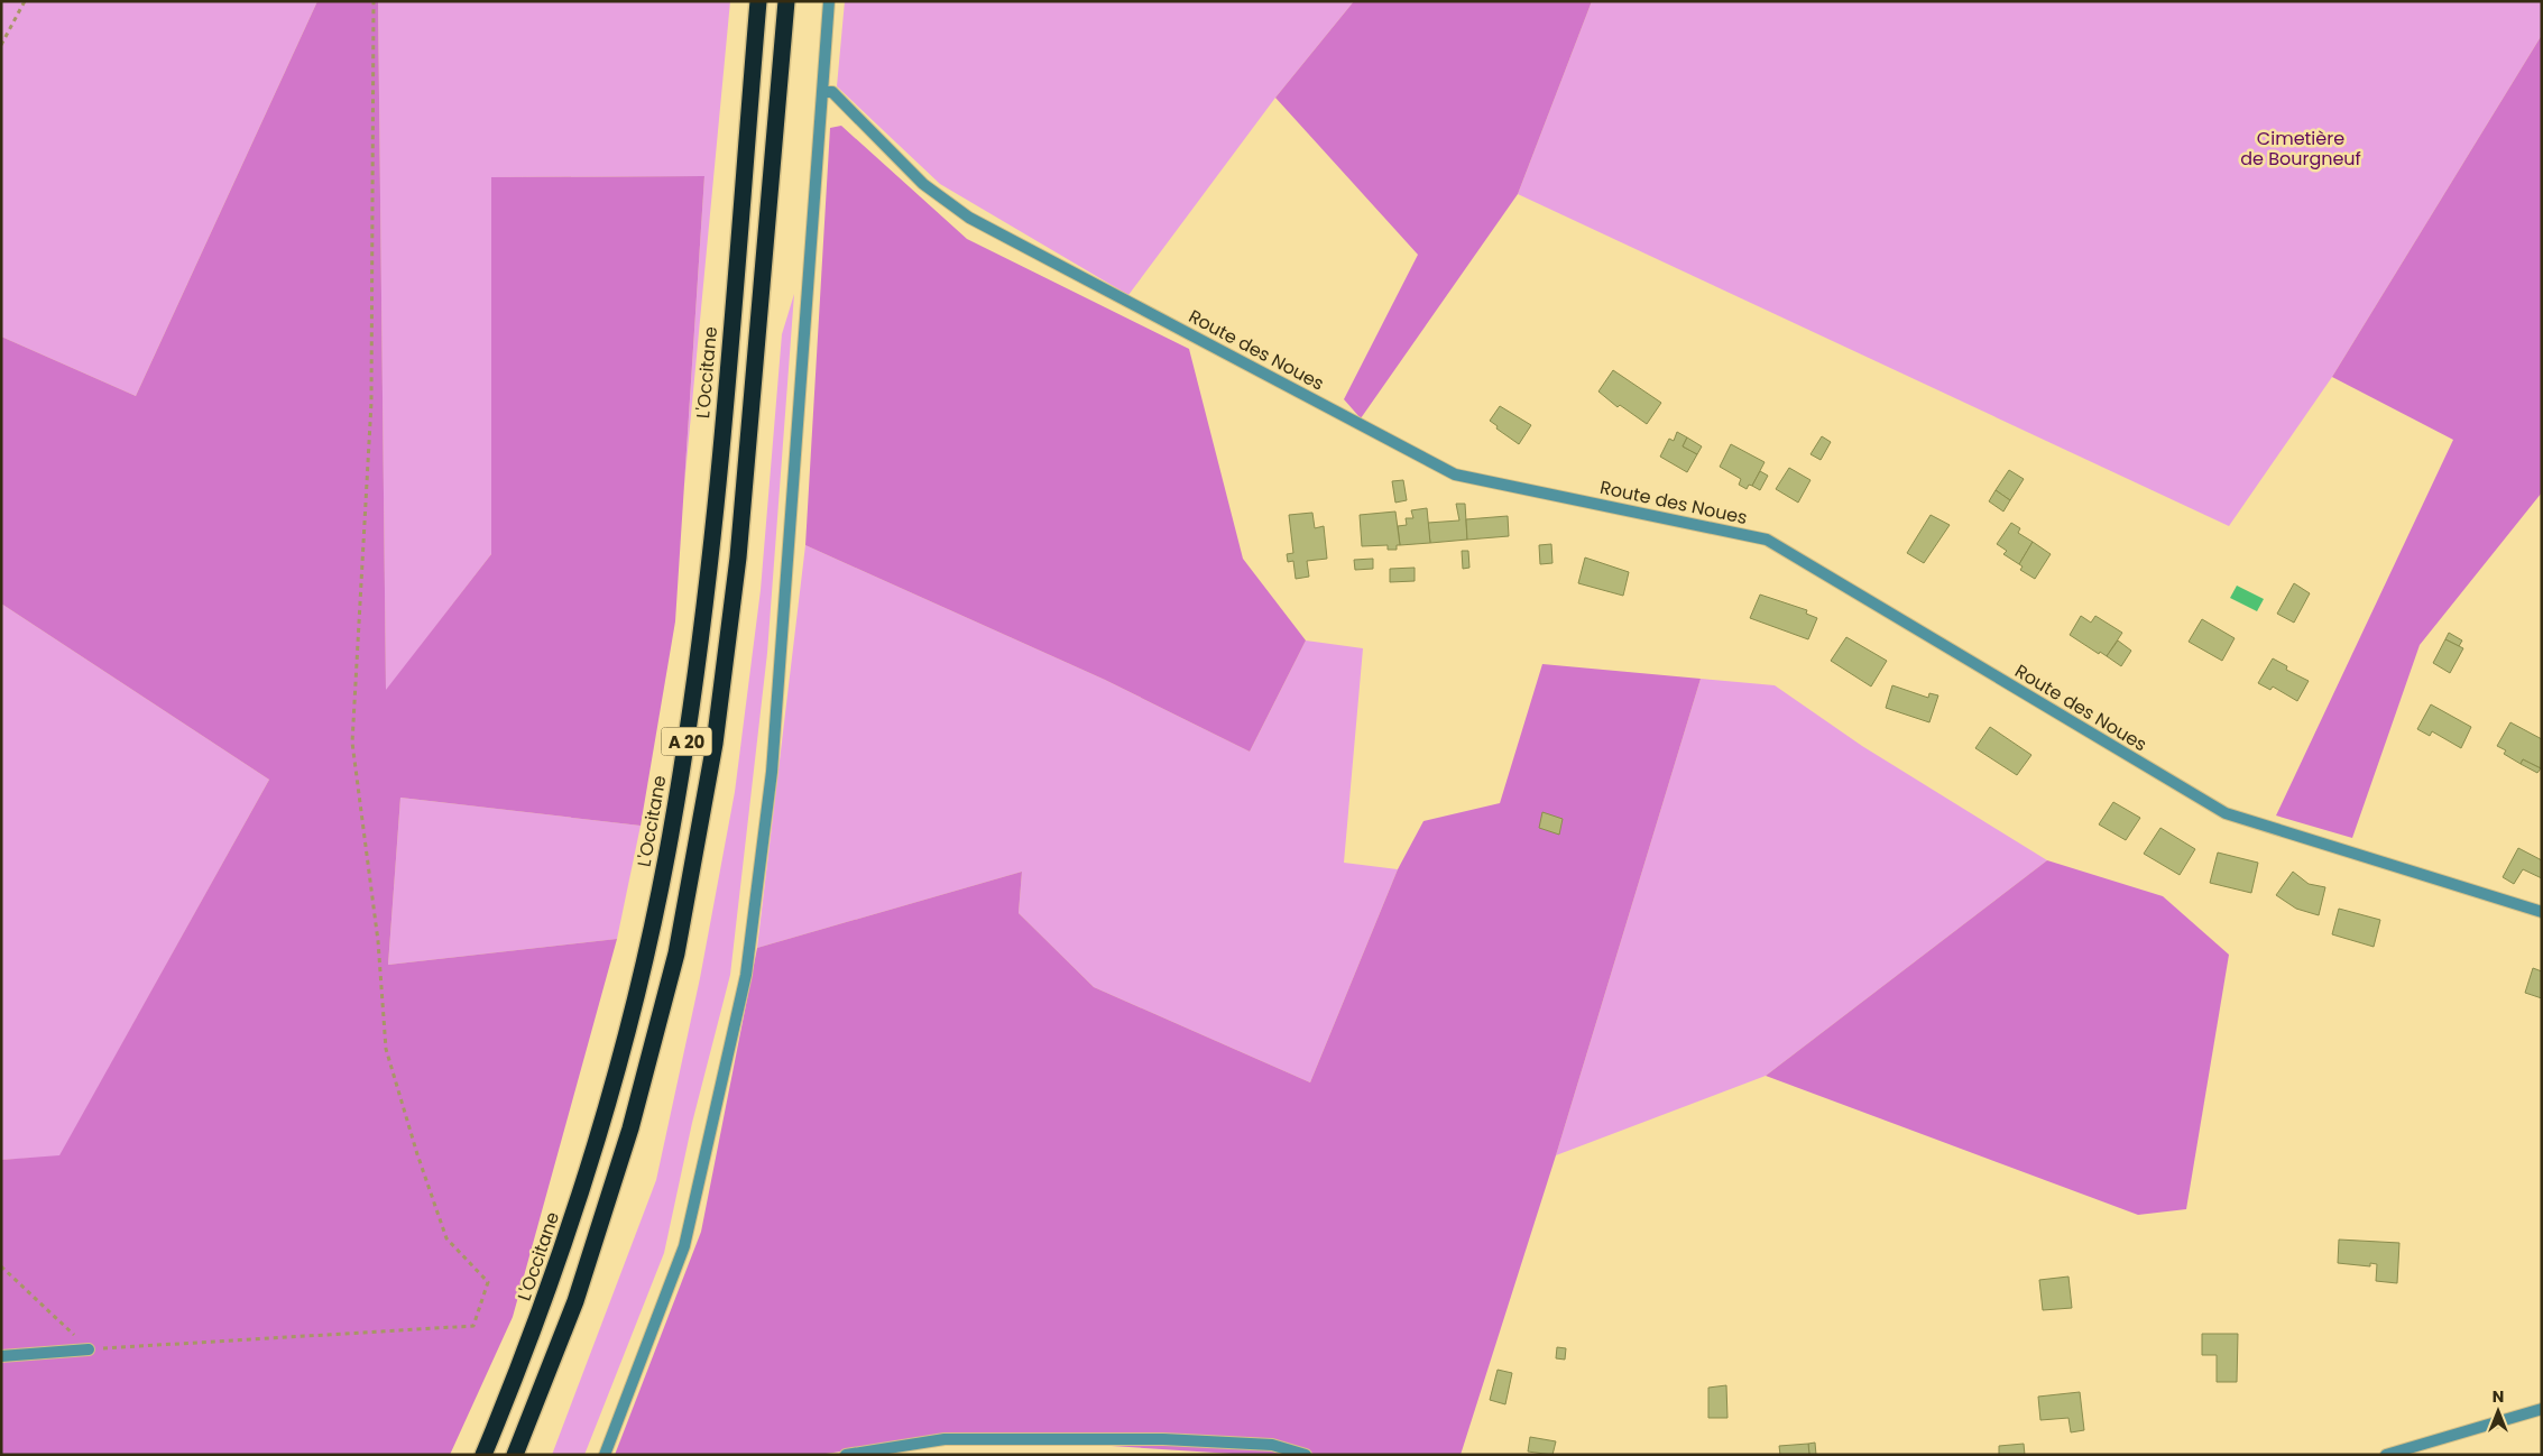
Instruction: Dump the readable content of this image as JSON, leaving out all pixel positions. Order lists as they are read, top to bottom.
{
  "streets": {
    "highway": ["L'Occitane", "A 20"],
    "street": ["Route des Noues"]
  },
  "parks": ["Cimetière de Bourgneuf"],
  "north": "top"
}
